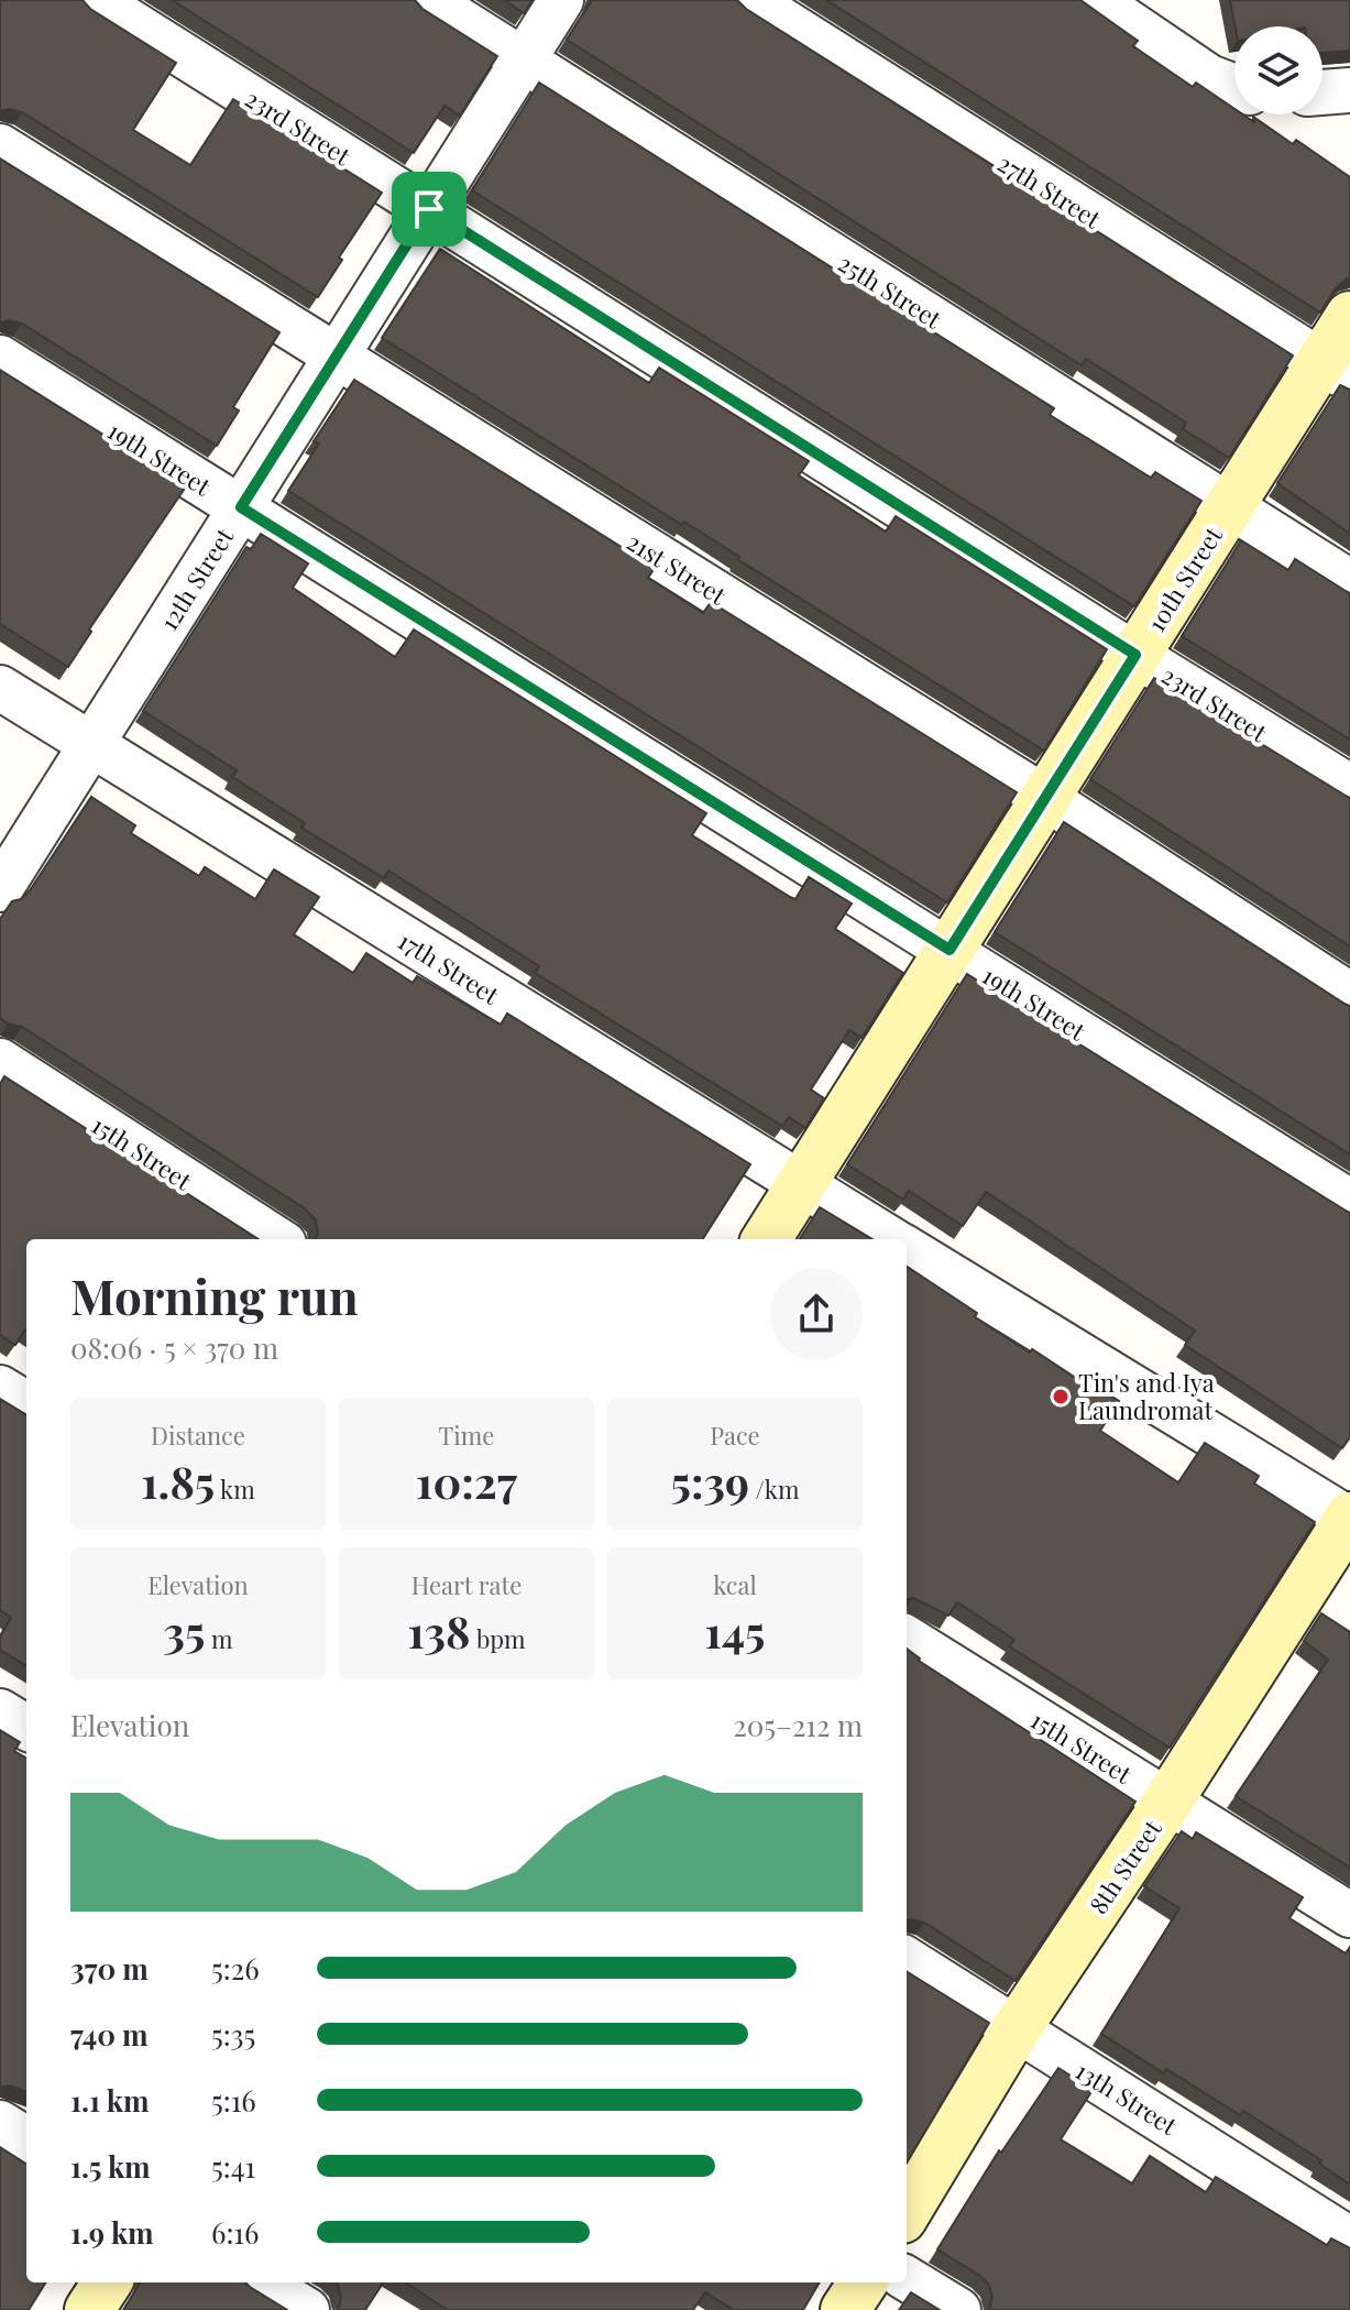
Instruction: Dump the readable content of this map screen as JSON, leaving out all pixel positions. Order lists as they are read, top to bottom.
{
  "streets": {
    "street": [
      "23rd Street",
      "27th Street",
      "25th Street",
      "19th Street",
      "21st Street",
      "12th Street",
      "10th Street",
      "17th Street",
      "15th Street",
      "8th Street",
      "13th Street"
    ]
  },
  "crossings": [
    ["23rd Street", "12th Street"],
    ["23rd Street", "10th Street"],
    ["27th Street", "10th Street"],
    ["25th Street", "12th Street"],
    ["25th Street", "10th Street"],
    ["19th Street", "12th Street"],
    ["19th Street", "10th Street"],
    ["21st Street", "12th Street"],
    ["21st Street", "10th Street"],
    ["12th Street", "17th Street"],
    ["10th Street", "17th Street"],
    ["17th Street", "8th Street"],
    ["15th Street", "8th Street"],
    ["8th Street", "13th Street"]
  ],
  "places": ["Tin's and Iya Laundromat"],
  "page": {
    "heading": ["Morning run", "08:06 · 5 × 370 m"],
    "stats": [
      ["Distance", "1.85 km"],
      ["Time", "10:27"],
      ["Pace", "5:39 /km"],
      ["Elevation", "35 m"],
      ["Heart rate", "138 bpm"],
      ["kcal", "145"]
    ],
    "chart": ["Elevation", "205–212 m"],
    "list": [
      {
        "name": "370 m",
        "note": "5:26"
      },
      {
        "name": "740 m",
        "note": "5:35"
      },
      {
        "name": "1.1 km",
        "note": "5:16"
      },
      {
        "name": "1.5 km",
        "note": "5:41"
      },
      {
        "name": "1.9 km",
        "note": "6:16"
      }
    ]
  }
}
